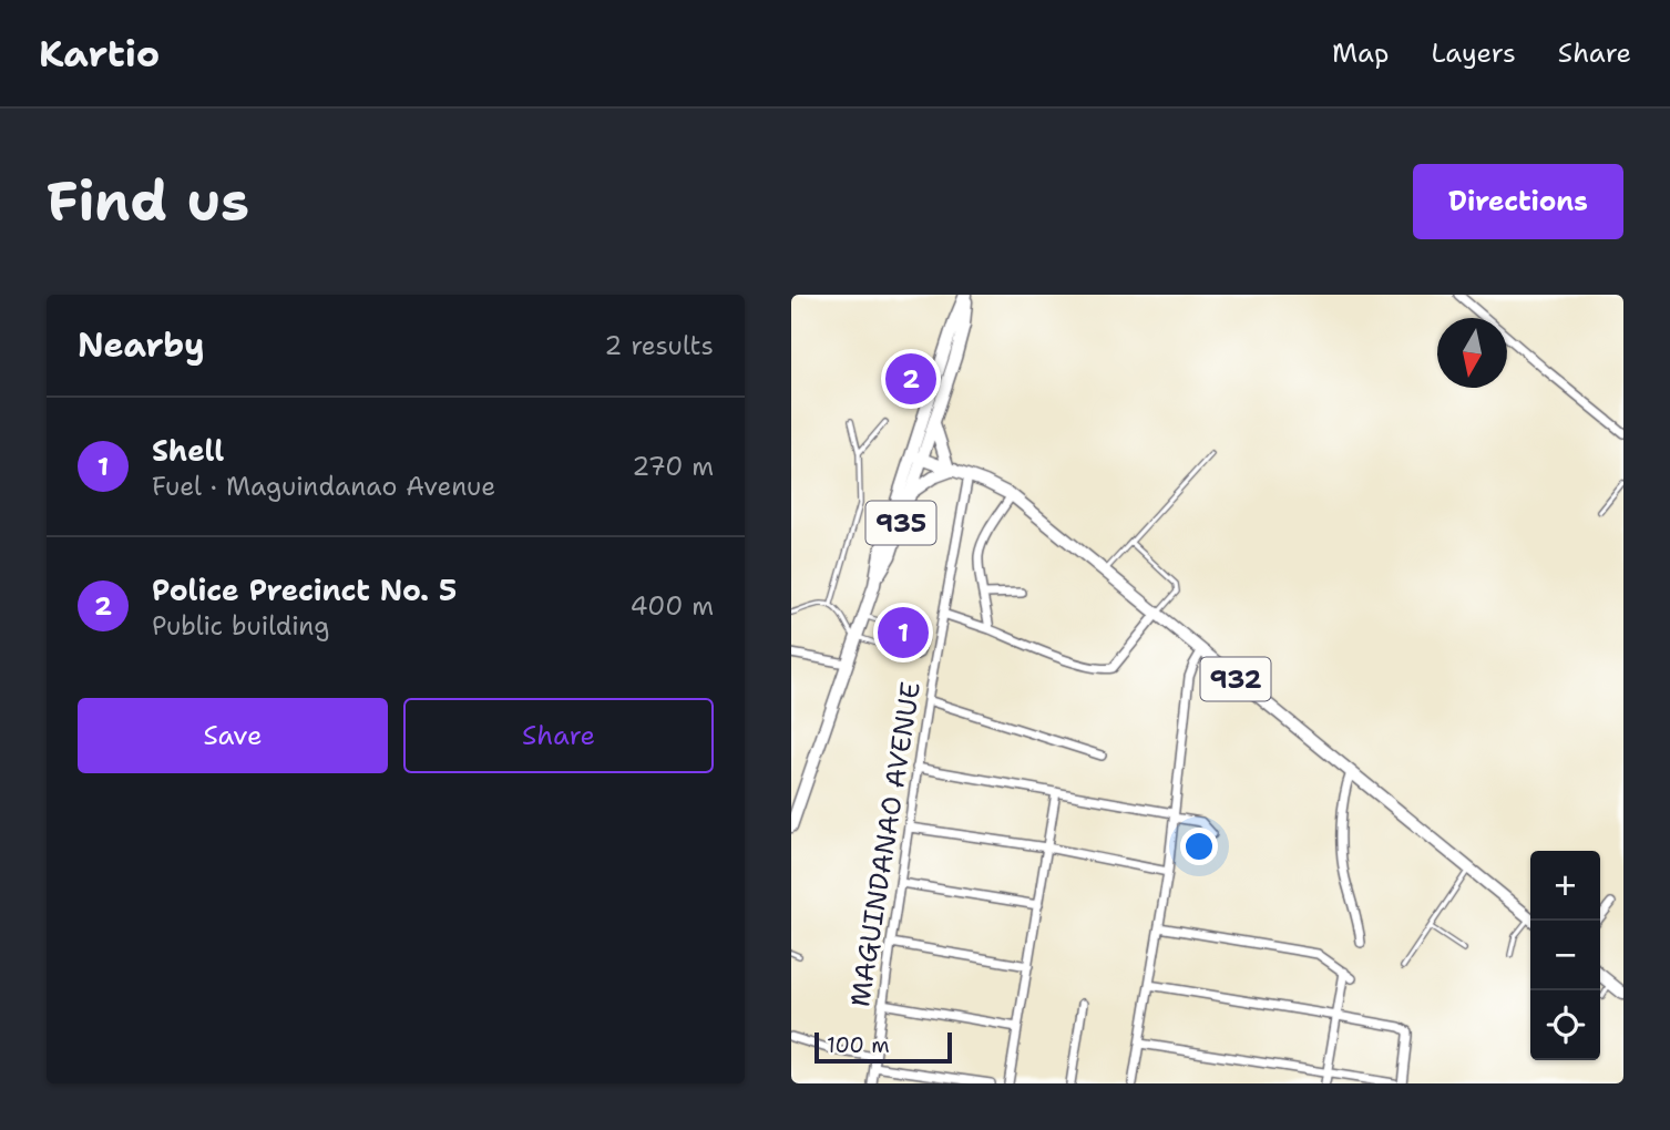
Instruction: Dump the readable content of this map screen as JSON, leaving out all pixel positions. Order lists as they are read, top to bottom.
{
  "streets": {
    "main road": ["935", "932"],
    "street": ["MAGUINDANAO AVENUE"]
  },
  "crossings": [
    ["935", "932"],
    ["932", "MAGUINDANAO AVENUE"]
  ],
  "scale_bar": "100 m",
  "north": "bottom",
  "page": {
    "header": "Kartio",
    "nav": ["Map", "Layers", "Share"],
    "buttons": [
      "Directions",
      ["Save", "Share"]
    ],
    "title": "Find us",
    "heading": ["Nearby", "2 results"],
    "pins": ["2", "1"],
    "list": [
      {
        "mark": "1",
        "name": "Shell",
        "note": "Fuel · Maguindanao Avenue",
        "value": "270 m"
      },
      {
        "mark": "2",
        "name": "Police Precinct No. 5",
        "note": "Public building",
        "value": "400 m"
      }
    ],
    "map_buttons": ["+", "−"],
    "scale": "100 m"
  }
}
